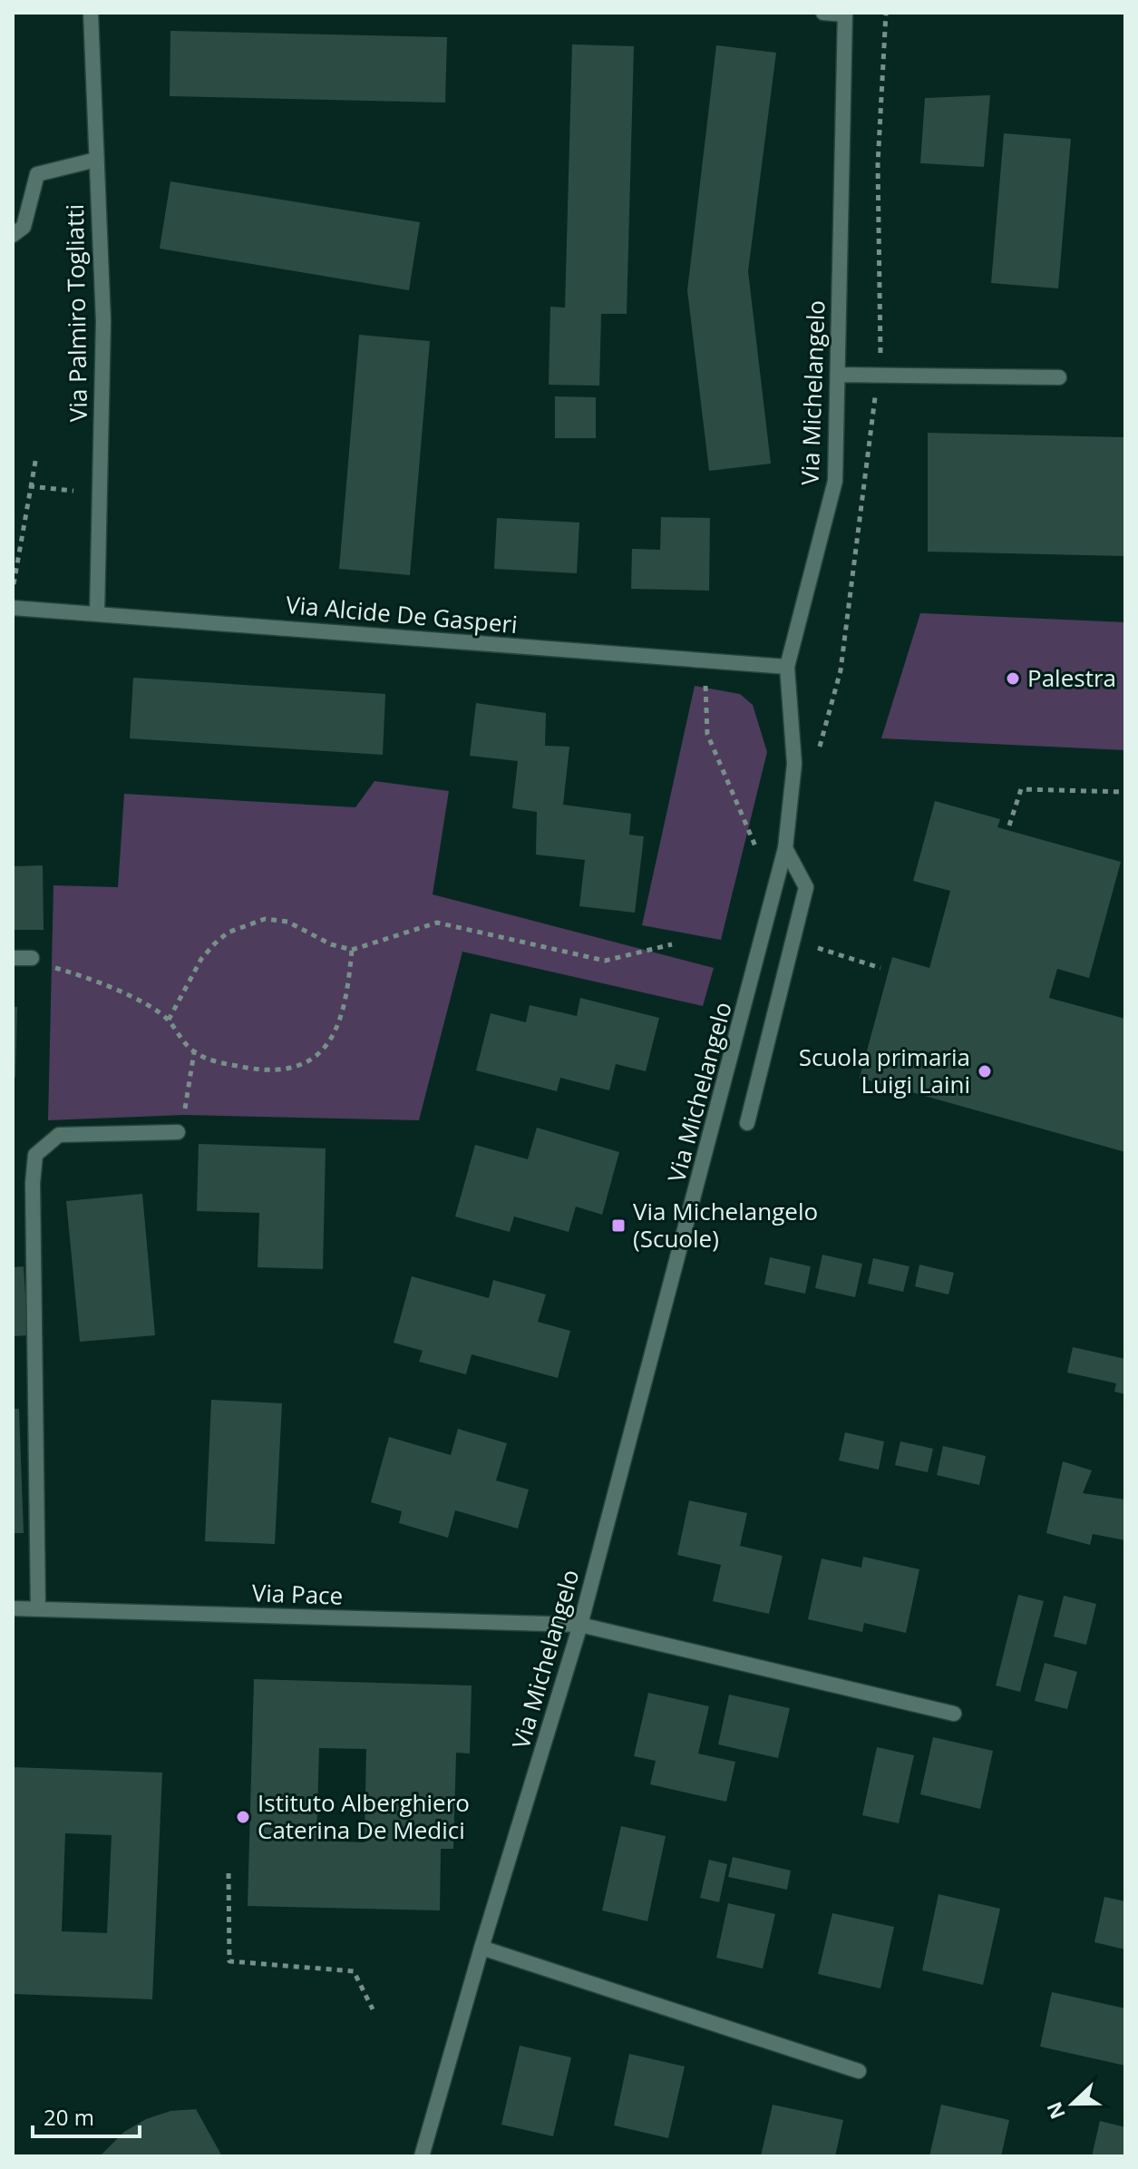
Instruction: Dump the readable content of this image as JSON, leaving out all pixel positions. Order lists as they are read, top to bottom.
{
  "streets": {
    "street": [
      "Via Palmiro Togliatti",
      "Via Michelangelo",
      "Via Alcide De Gasperi",
      "Via Pace"
    ]
  },
  "crossings": [
    ["Via Palmiro Togliatti", "Via Alcide De Gasperi"],
    ["Via Michelangelo", "Via Alcide De Gasperi"],
    ["Via Michelangelo", "Via Pace"]
  ],
  "places": {
    "other": ["Palestra", "Scuola primaria Luigi Laini", "Istituto Alberghiero Caterina De Medici"],
    "transit": ["Via Michelangelo (Scuole)"]
  },
  "scale_bar": "20 m",
  "north": "left"
}
